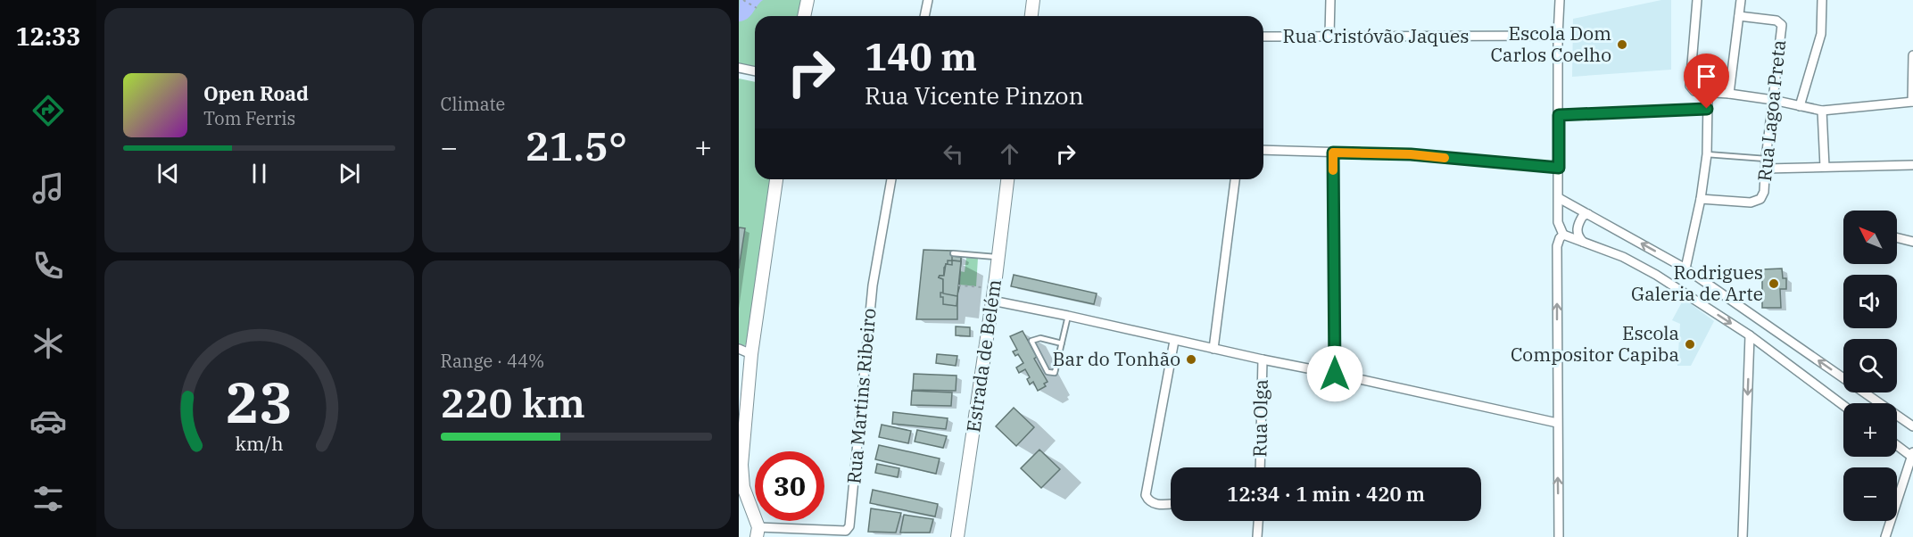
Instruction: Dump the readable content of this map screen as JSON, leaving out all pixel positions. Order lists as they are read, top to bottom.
{
  "streets": {
    "street": [
      "Rua Cristóvão Jaques",
      "Rua Lagoa Preta",
      "Estrada de Belém",
      "Rua Martins Ribeiro",
      "Rua Olga"
    ]
  },
  "places": [
    "Escola Dom Carlos Coelho",
    "Rodrigues Galeria de Arte",
    "Escola Compositor Capiba",
    "Bar do Tonhão"
  ],
  "north": "top left",
  "page": {
    "tabs": "12:33",
    "tile": [
      "Climate",
      ["Range · 44%", "220 km"]
    ],
    "turn": ["140 m", "Rua Vicente Pinzon"],
    "song": ["Open Road", "Tom Ferris"],
    "heat": ["−", "21.5°", "+"],
    "map_buttons": ["+", "−"],
    "limit": "30",
    "trip": "12:34 · 1 min · 420 m",
    "gauge": ["23", "km/h"]
  }
}
